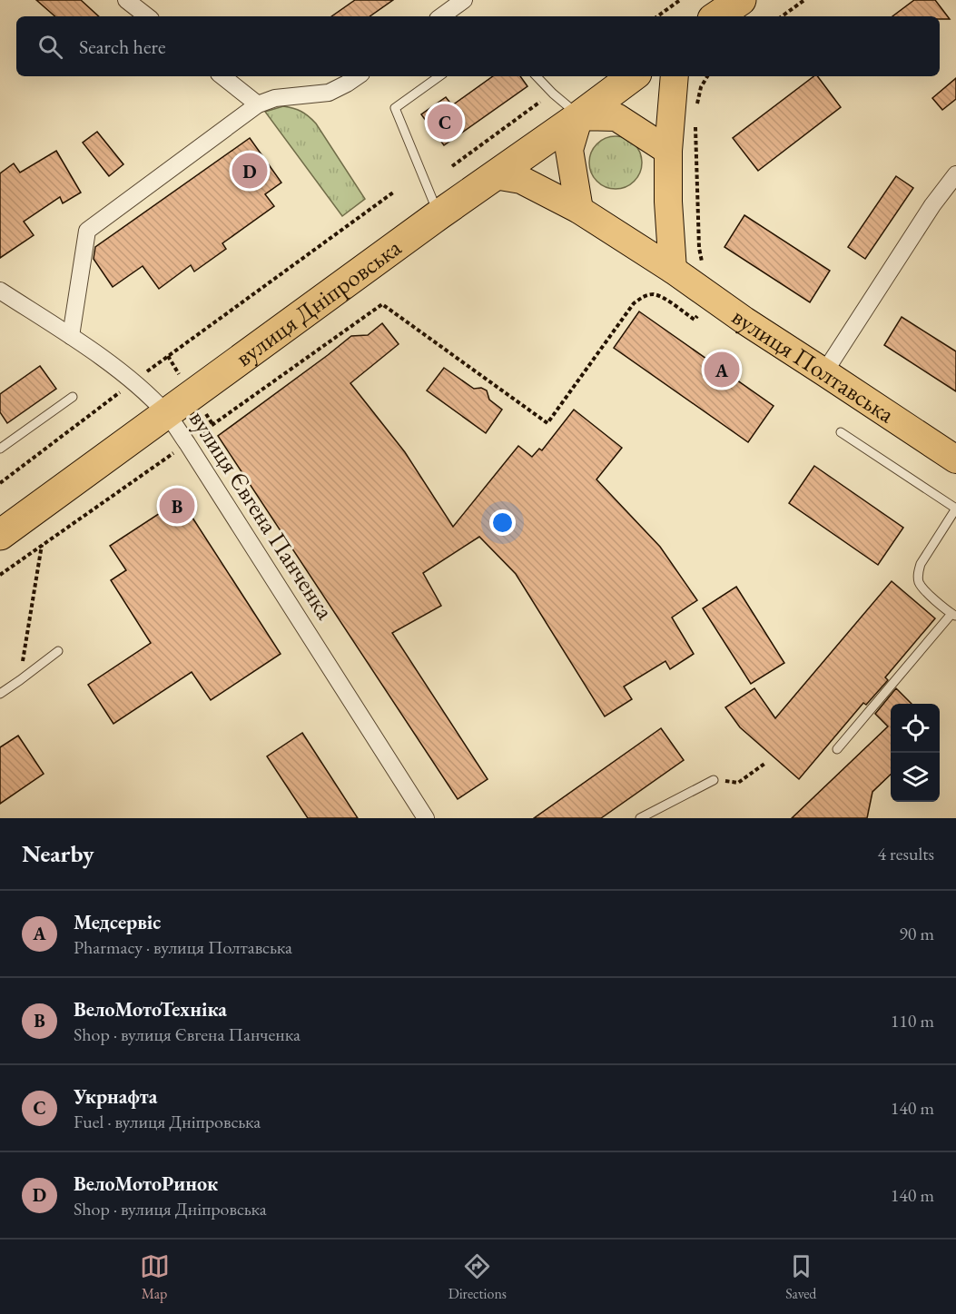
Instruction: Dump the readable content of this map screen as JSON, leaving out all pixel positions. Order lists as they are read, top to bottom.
{
  "streets": {
    "highway": ["вулиця Дніпровська"],
    "main road": ["вулиця Полтавська"],
    "street": ["вулиця Євгена Панченка"]
  },
  "crossings": [
    ["вулиця Дніпровська", "вулиця Полтавська"],
    ["вулиця Дніпровська", "вулиця Євгена Панченка"]
  ],
  "page": {
    "search": "Search here",
    "pins": [
      "C",
      "D",
      "A",
      "B"
    ],
    "heading": ["Nearby", "4 results"],
    "list": [
      {
        "mark": "A",
        "name": "Медсервіс",
        "note": "Pharmacy · вулиця Полтавська",
        "value": "90 m"
      },
      {
        "mark": "B",
        "name": "ВелоМотоТехніка",
        "note": "Shop · вулиця Євгена Панченка",
        "value": "110 m"
      },
      {
        "mark": "C",
        "name": "Укрнафта",
        "note": "Fuel · вулиця Дніпровська",
        "value": "140 m"
      },
      {
        "mark": "D",
        "name": "ВелоМотоРинок",
        "note": "Shop · вулиця Дніпровська",
        "value": "140 m"
      }
    ],
    "nav": ["Map", "Directions", "Saved"]
  }
}
